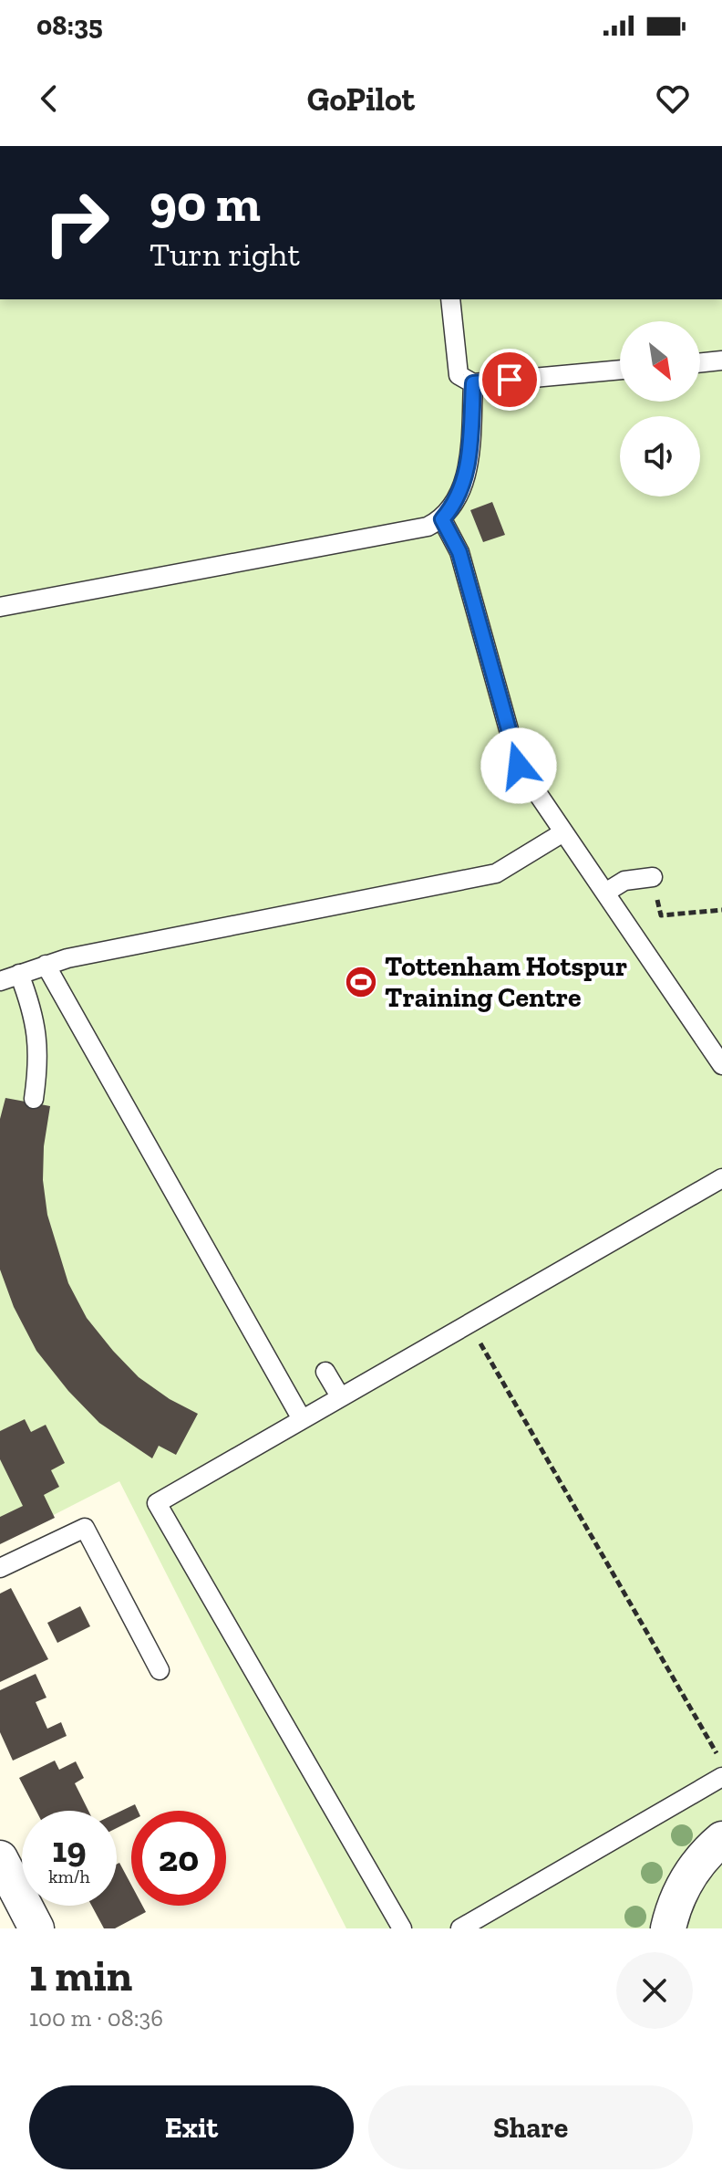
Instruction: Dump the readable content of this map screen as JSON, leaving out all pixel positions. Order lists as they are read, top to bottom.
{
  "places": {
    "sports": ["Tottenham Hotspur Training Centre"]
  },
  "north": "bottom right",
  "page": {
    "status": "08:35",
    "header": "GoPilot",
    "turn": ["90 m", "Turn right"],
    "speed": "19 km/h",
    "limit": "20",
    "heading": ["1 min", "100 m · 08:36"],
    "buttons": ["Exit", "Share"]
  }
}
